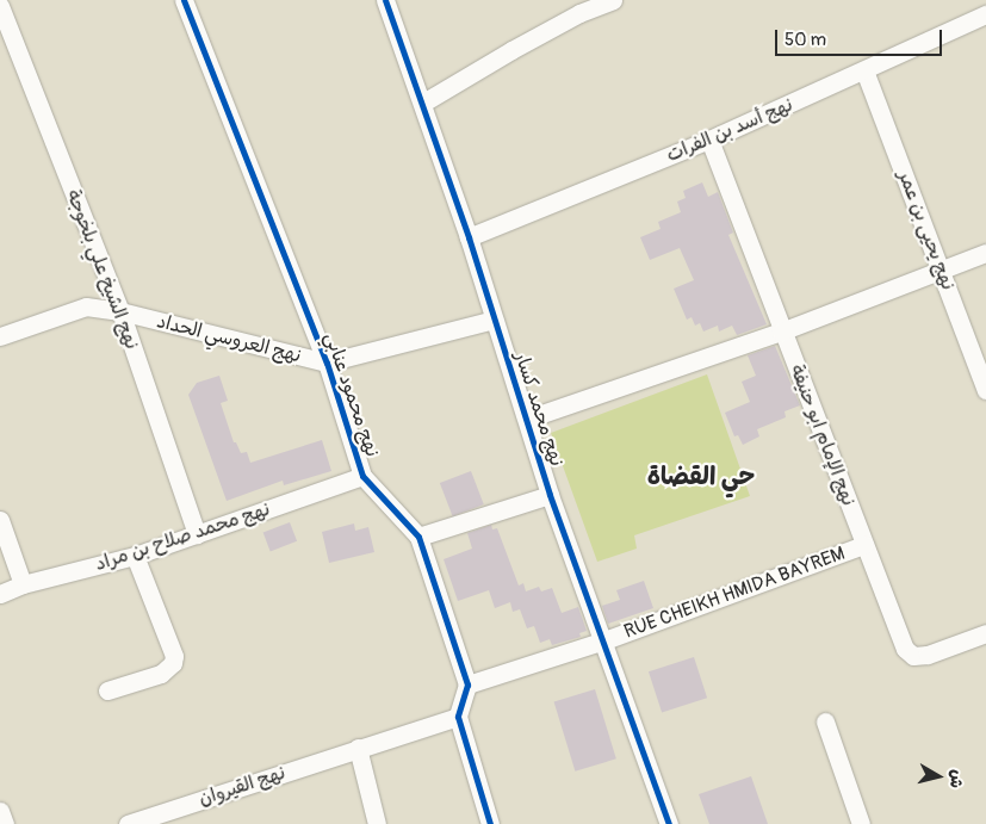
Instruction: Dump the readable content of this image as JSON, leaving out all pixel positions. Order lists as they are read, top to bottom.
{
  "streets": {
    "street": [
      "نهج أسد بن الفرات",
      "نهج يحيى بن عمر",
      "نهج الشيخ علي بلخوجة",
      "نهج العروسي الحداد",
      "نهج محمود عنابي",
      "نهج محمد كسار",
      "نهج الإمام ابو حنيفة",
      "نهج محمد صلاح بن مراد",
      "RUE CHEIKH HMIDA BAYREM",
      "نهج القيروان"
    ]
  },
  "crossings": [
    ["نهج أسد بن الفرات", "نهج يحيى بن عمر"],
    ["نهج أسد بن الفرات", "نهج محمد كسار"],
    ["نهج أسد بن الفرات", "نهج الإمام ابو حنيفة"],
    ["نهج الشيخ علي بلخوجة", "نهج العروسي الحداد"],
    ["نهج الشيخ علي بلخوجة", "نهج محمد صلاح بن مراد"],
    ["نهج العروسي الحداد", "نهج محمود عنابي"],
    ["نهج العروسي الحداد", "نهج محمد كسار"],
    ["نهج محمود عنابي", "نهج محمد صلاح بن مراد"],
    ["نهج محمود عنابي", "RUE CHEIKH HMIDA BAYREM"],
    ["نهج محمد كسار", "RUE CHEIKH HMIDA BAYREM"],
    ["نهج الإمام ابو حنيفة", "RUE CHEIKH HMIDA BAYREM"]
  ],
  "districts": ["حي القضاة"],
  "scale_bar": "50 m",
  "north": "right"
}
